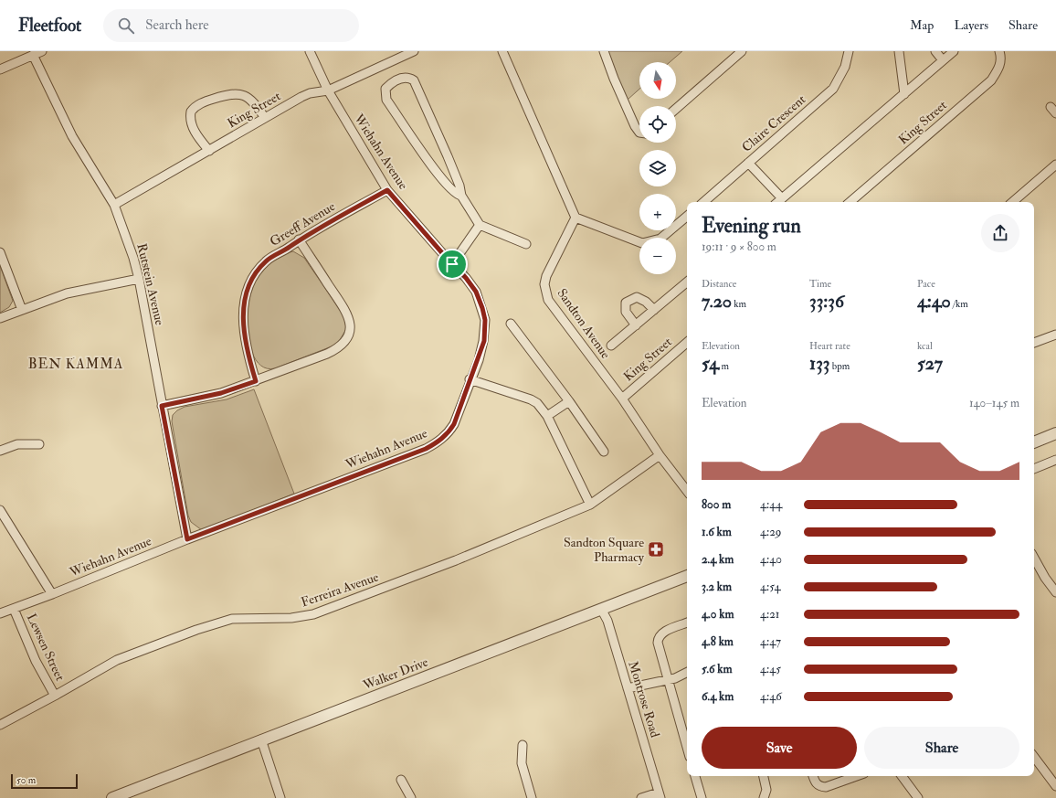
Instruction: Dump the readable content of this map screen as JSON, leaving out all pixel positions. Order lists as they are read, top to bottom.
{
  "streets": {
    "street": [
      "King Street",
      "Claire Crescent",
      "Wiehahn Avenue",
      "Greeff Avenue",
      "Rutstein Avenue",
      "Sandton Avenue",
      "Ferreira Avenue",
      "Lewsen Street",
      "Walker Drive",
      "Montrose Road"
    ]
  },
  "crossings": [
    ["King Street", "Wiehahn Avenue"],
    ["King Street", "Rutstein Avenue"],
    ["King Street", "Sandton Avenue"],
    ["Wiehahn Avenue", "Greeff Avenue"],
    ["Wiehahn Avenue", "Rutstein Avenue"],
    ["Wiehahn Avenue", "Lewsen Street"],
    ["Sandton Avenue", "Ferreira Avenue"],
    ["Ferreira Avenue", "Lewsen Street"],
    ["Walker Drive", "Montrose Road"]
  ],
  "districts": ["BEN KAMMA"],
  "places": {
    "pharmacy": ["Sandton Square Pharmacy"]
  },
  "scale_bar": "50 m",
  "north": "bottom",
  "page": {
    "header": "Fleetfoot",
    "search": "Search here",
    "nav": ["Map", "Layers", "Share"],
    "map_buttons": ["+", "−"],
    "heading": ["Evening run", "19:11 · 9 × 800 m"],
    "stats": [
      ["Distance", "7.20 km"],
      ["Time", "33:36"],
      ["Pace", "4:40 /km"],
      ["Elevation", "54 m"],
      ["Heart rate", "133 bpm"],
      ["kcal", "527"]
    ],
    "chart": ["Elevation", "140–145 m"],
    "list": [
      {
        "name": "800 m",
        "note": "4:44"
      },
      {
        "name": "1.6 km",
        "note": "4:29"
      },
      {
        "name": "2.4 km",
        "note": "4:40"
      },
      {
        "name": "3.2 km",
        "note": "4:54"
      },
      {
        "name": "4.0 km",
        "note": "4:21"
      },
      {
        "name": "4.8 km",
        "note": "4:47"
      },
      {
        "name": "5.6 km",
        "note": "4:45"
      },
      {
        "name": "6.4 km",
        "note": "4:46"
      }
    ],
    "buttons": ["Save", "Share"],
    "scale": "50 m"
  }
}
